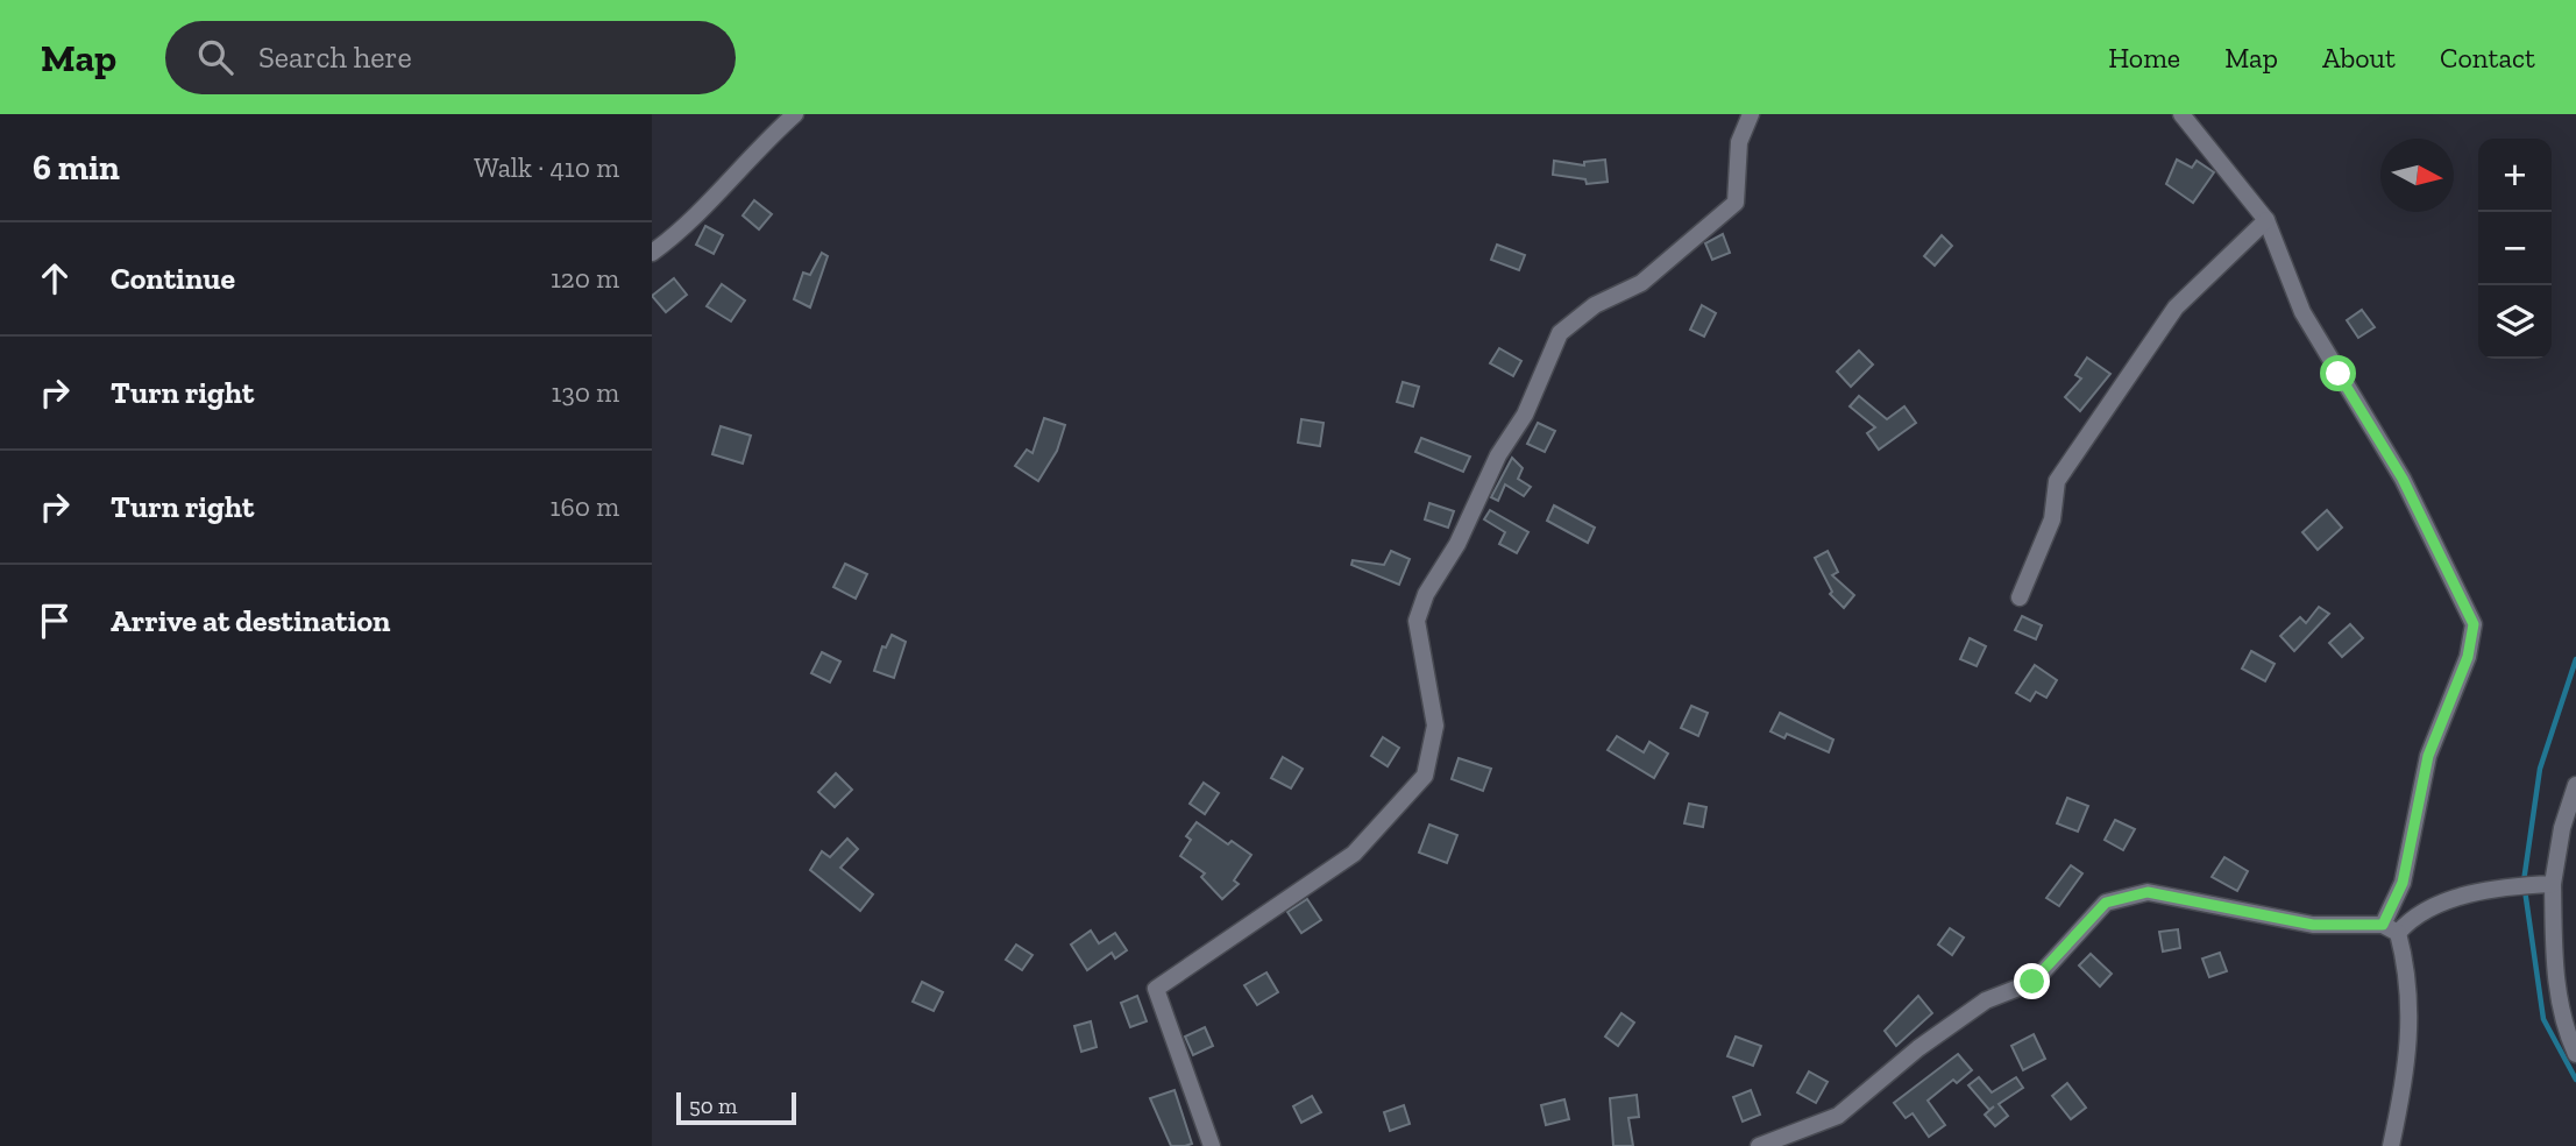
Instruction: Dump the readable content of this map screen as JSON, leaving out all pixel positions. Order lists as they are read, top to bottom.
{
  "scale_bar": "50 m",
  "north": "right",
  "page": {
    "header": "Map",
    "search": "Search here",
    "nav": [
      "Home",
      "Map",
      "About",
      "Contact"
    ],
    "heading": ["6 min", "Walk · 410 m"],
    "map_buttons": ["+", "−"],
    "list": [
      ["Continue", "120 m"],
      ["Turn right", "130 m"],
      ["Turn right", "160 m"],
      "Arrive at destination"
    ],
    "scale": "50 m"
  }
}
